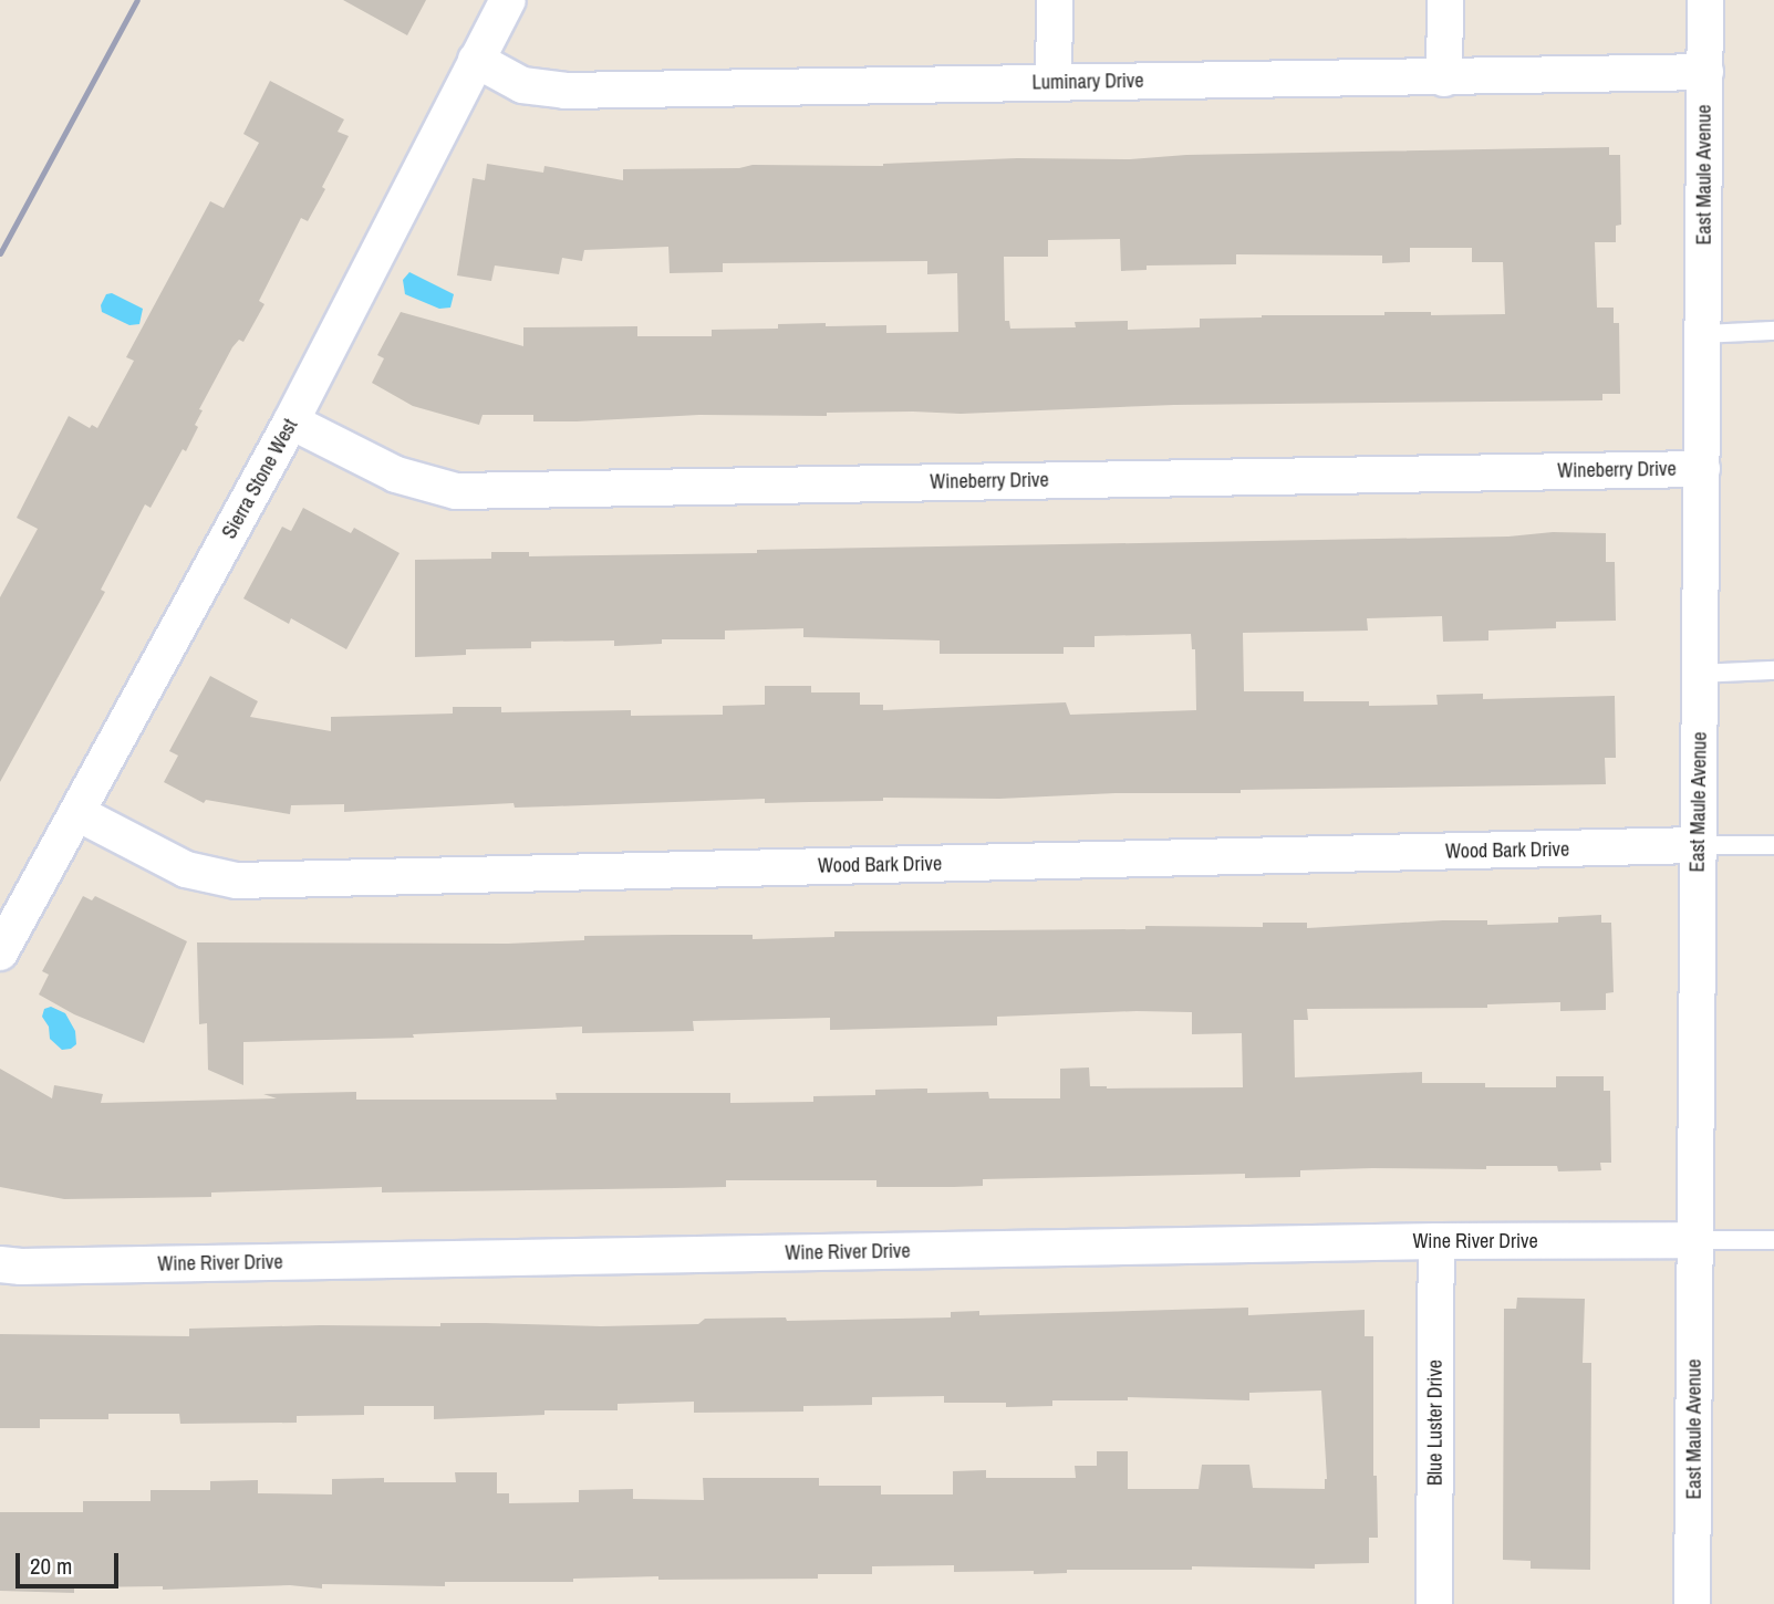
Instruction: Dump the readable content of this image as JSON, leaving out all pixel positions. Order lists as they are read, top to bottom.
{
  "streets": {
    "street": [
      "Luminary Drive",
      "East Maule Avenue",
      "Wineberry Drive",
      "Sierra Stone West",
      "Wood Bark Drive",
      "Wine River Drive",
      "Blue Luster Drive"
    ]
  },
  "crossings": [
    ["Luminary Drive", "East Maule Avenue"],
    ["Luminary Drive", "Sierra Stone West"],
    ["East Maule Avenue", "Wineberry Drive"],
    ["East Maule Avenue", "Wood Bark Drive"],
    ["East Maule Avenue", "Wine River Drive"],
    ["Wineberry Drive", "Sierra Stone West"],
    ["Sierra Stone West", "Wood Bark Drive"],
    ["Wine River Drive", "Blue Luster Drive"]
  ],
  "scale_bar": "20 m"
}
